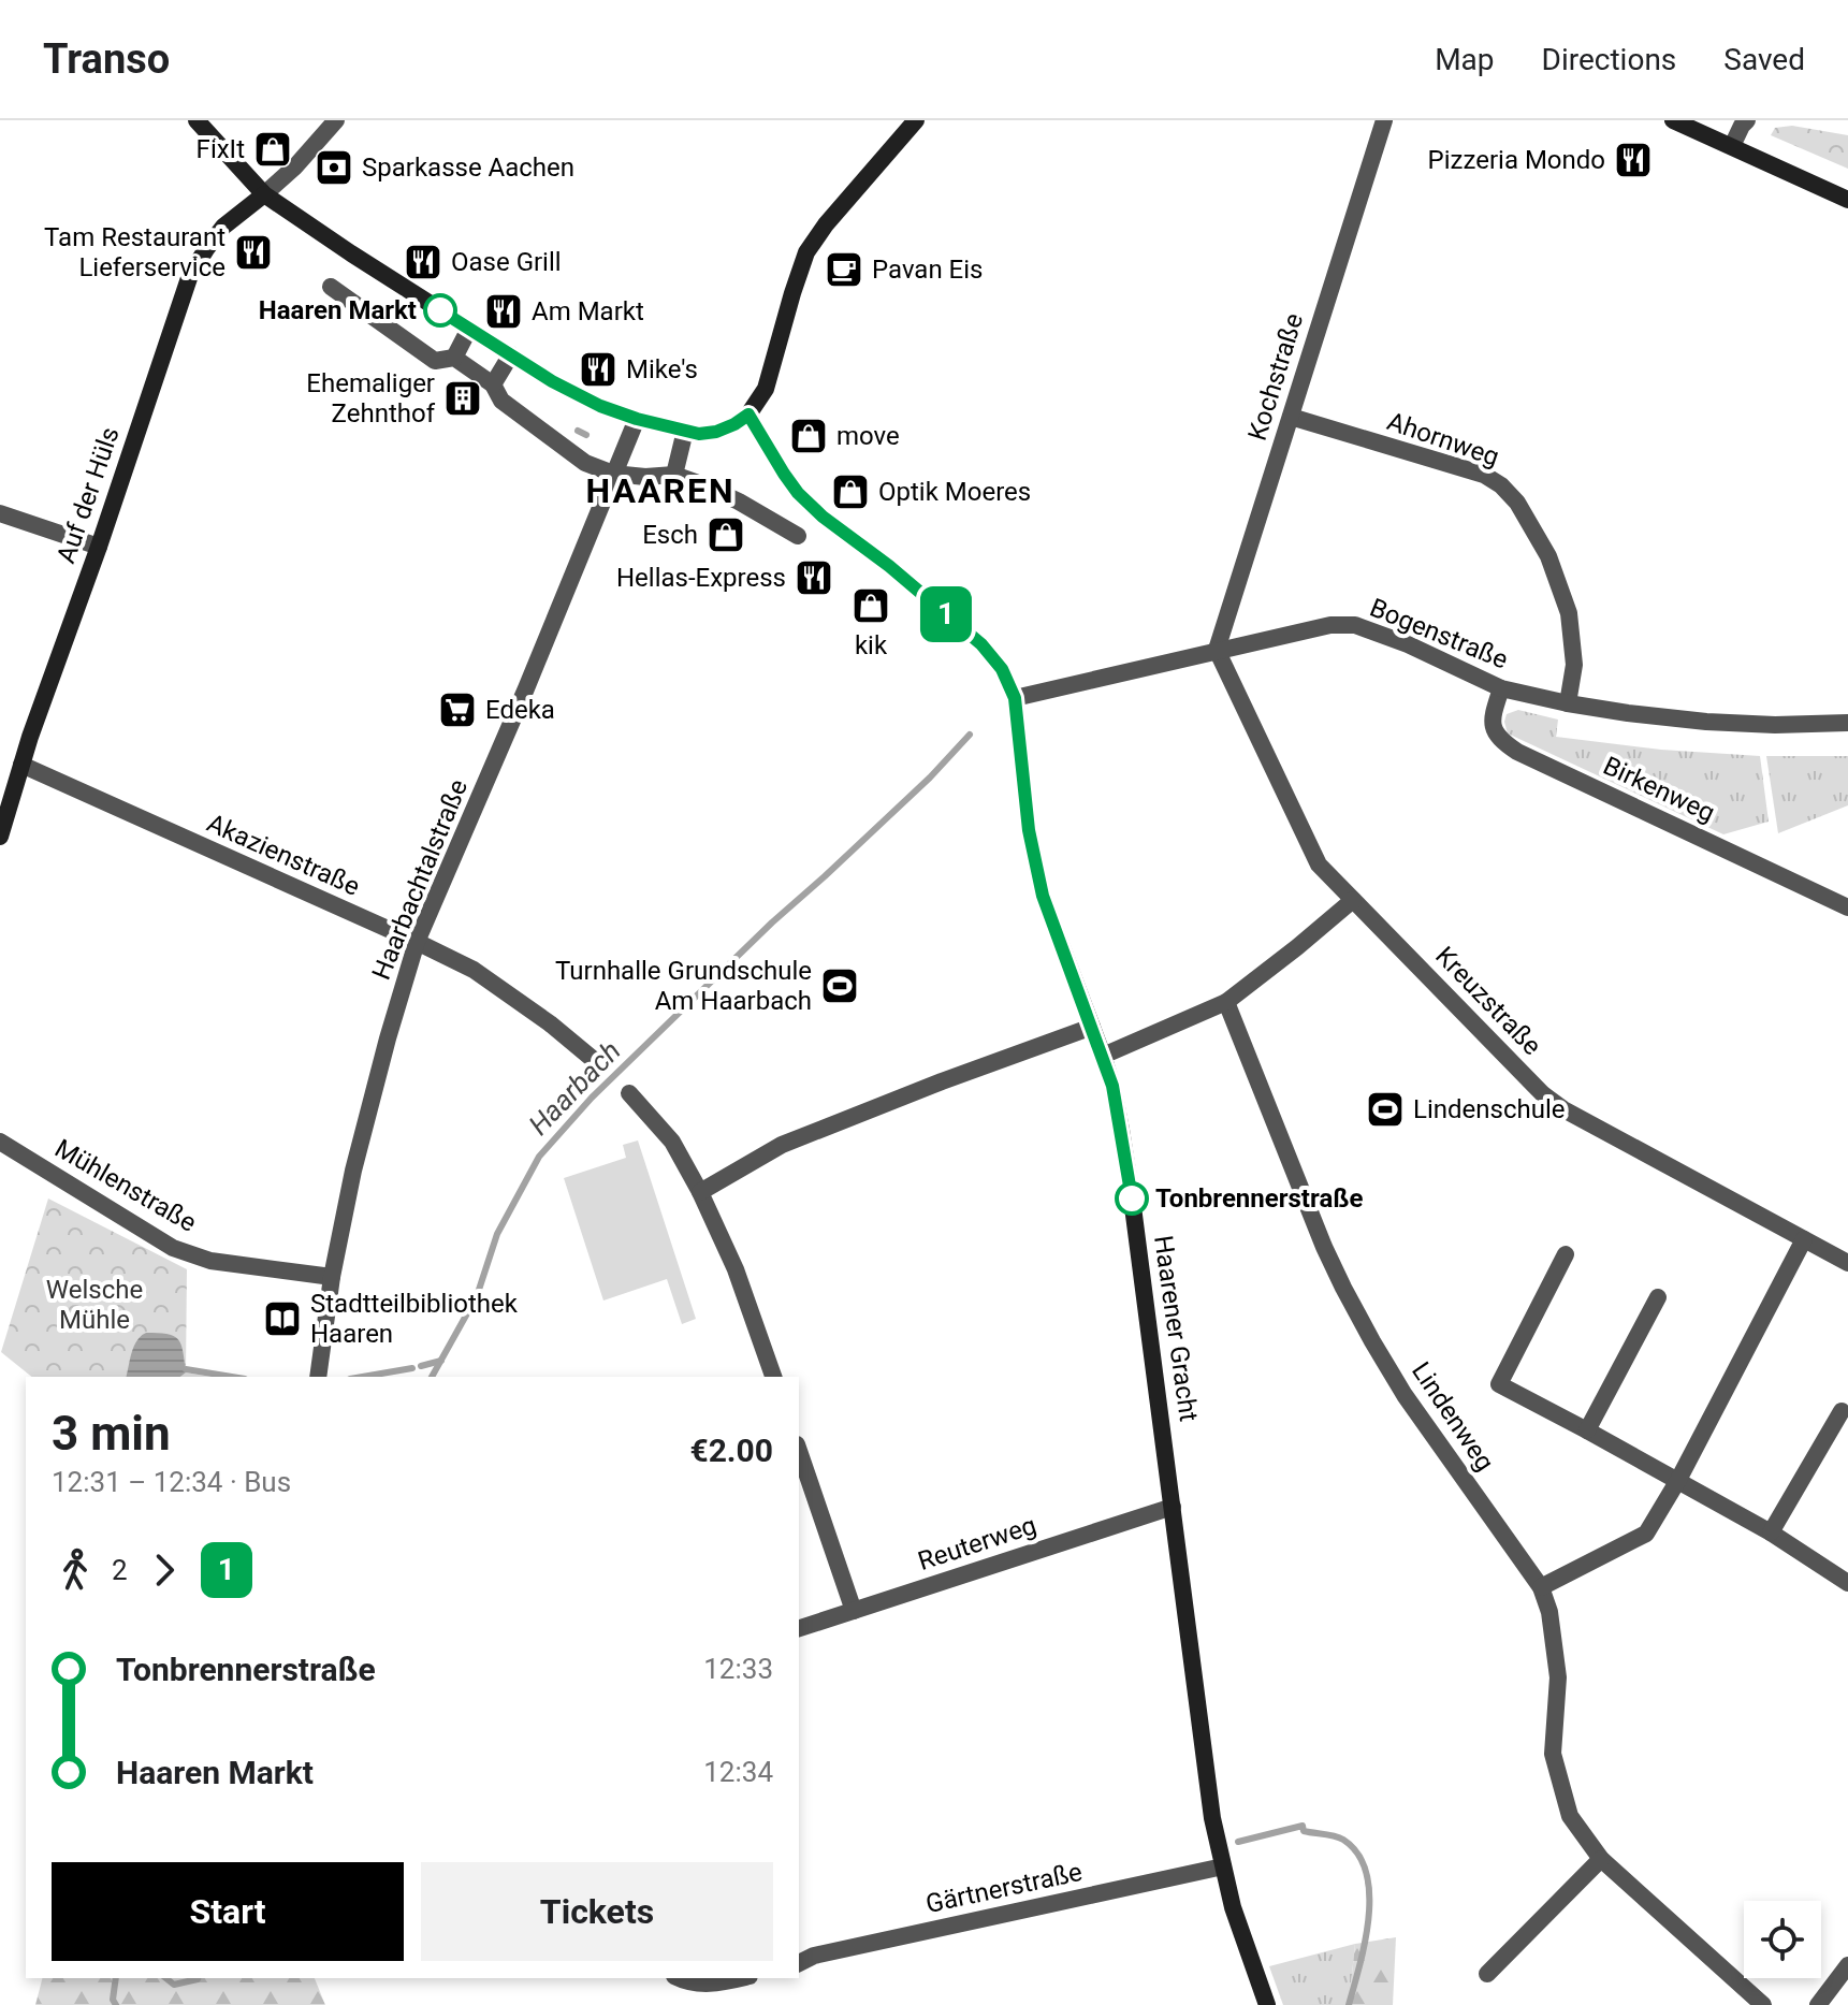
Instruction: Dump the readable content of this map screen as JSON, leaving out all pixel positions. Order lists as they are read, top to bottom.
{
  "streets": {
    "main road": ["Auf der Hüls", "Haarener Gracht"],
    "street": [
      "Kochstraße",
      "Ahornweg",
      "Bogenstraße",
      "Birkenweg",
      "Akazienstraße",
      "Haarbachtalstraße",
      "Kreuzstraße",
      "Mühlenstraße",
      "Lindenweg",
      "Reuterweg",
      "Gärtnerstraße"
    ]
  },
  "crossings": [
    ["Kochstraße", "Ahornweg"],
    ["Kochstraße", "Bogenstraße"],
    ["Kochstraße", "Kreuzstraße"],
    ["Ahornweg", "Bogenstraße"],
    ["Auf der Hüls", "Akazienstraße"],
    ["Bogenstraße", "Birkenweg"],
    ["Bogenstraße", "Kreuzstraße"],
    ["Bogenstraße", "Haarener Gracht"],
    ["Akazienstraße", "Haarbachtalstraße"],
    ["Haarbachtalstraße", "Mühlenstraße"],
    ["Haarener Gracht", "Reuterweg"],
    ["Haarener Gracht", "Gärtnerstraße"]
  ],
  "districts": ["HAAREN"],
  "water": ["Haarbach"],
  "parks": ["Welsche Mühle"],
  "places": {
    "shop": [
      "FixIt",
      "move",
      "Optik Moeres",
      "Esch",
      "kik"
    ],
    "restaurant": [
      "Pizzeria Mondo",
      "Tam Restaurant Lieferservice",
      "Oase Grill",
      "Am Markt",
      "Mike's",
      "Hellas-Express"
    ],
    "bank": ["Sparkasse Aachen"],
    "cafe": ["Pavan Eis"],
    "other": ["Haaren Markt", "Tonbrennerstraße"],
    "building": ["Ehemaliger Zehnthof"],
    "supermarket": ["Edeka"],
    "sports": ["Turnhalle Grundschule Am Haarbach", "Lindenschule"],
    "library": ["Stadtteilbibliothek Haaren"]
  },
  "lines": ["bus line 1"],
  "page": {
    "header": "Transo",
    "nav": ["Map", "Directions", "Saved"],
    "on_map": "1",
    "heading": ["3 min", "12:31 – 12:34 · Bus", "€2.00"],
    "legs": ["2", "1"],
    "list": [
      {
        "name": "Tonbrennerstraße",
        "value": "12:33"
      },
      {
        "name": "Haaren Markt",
        "value": "12:34"
      }
    ],
    "buttons": ["Start", "Tickets"]
  }
}
